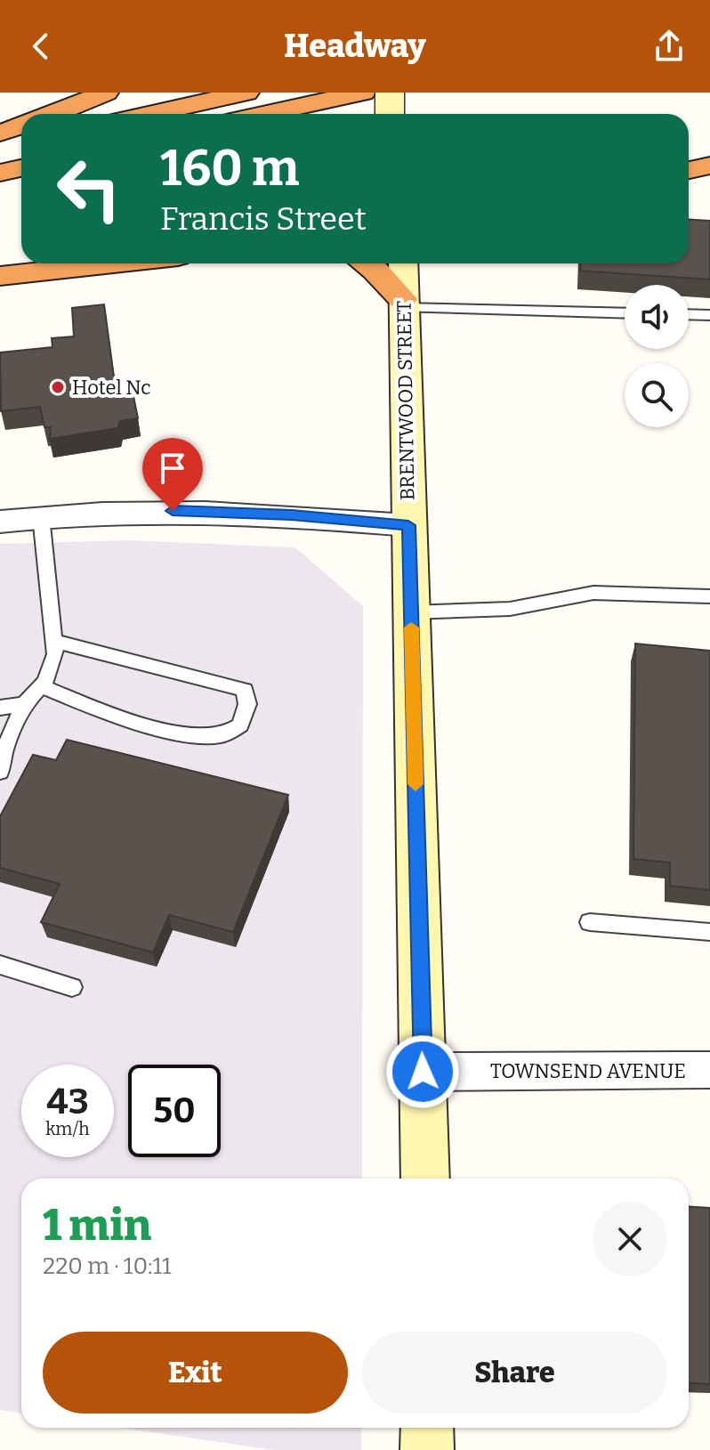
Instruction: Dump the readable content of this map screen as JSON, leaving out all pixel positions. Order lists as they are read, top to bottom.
{
  "streets": {
    "main road": ["BRENTWOOD STREET"],
    "street": ["TOWNSEND AVENUE"]
  },
  "crossings": [
    ["BRENTWOOD STREET", "TOWNSEND AVENUE"]
  ],
  "places": ["Hotel Nc"],
  "page": {
    "header": "Headway",
    "turn": ["160 m", "Francis Street"],
    "speed": "43 km/h",
    "limit": "50",
    "heading": ["1 min", "220 m · 10:11"],
    "buttons": ["Exit", "Share"]
  }
}
